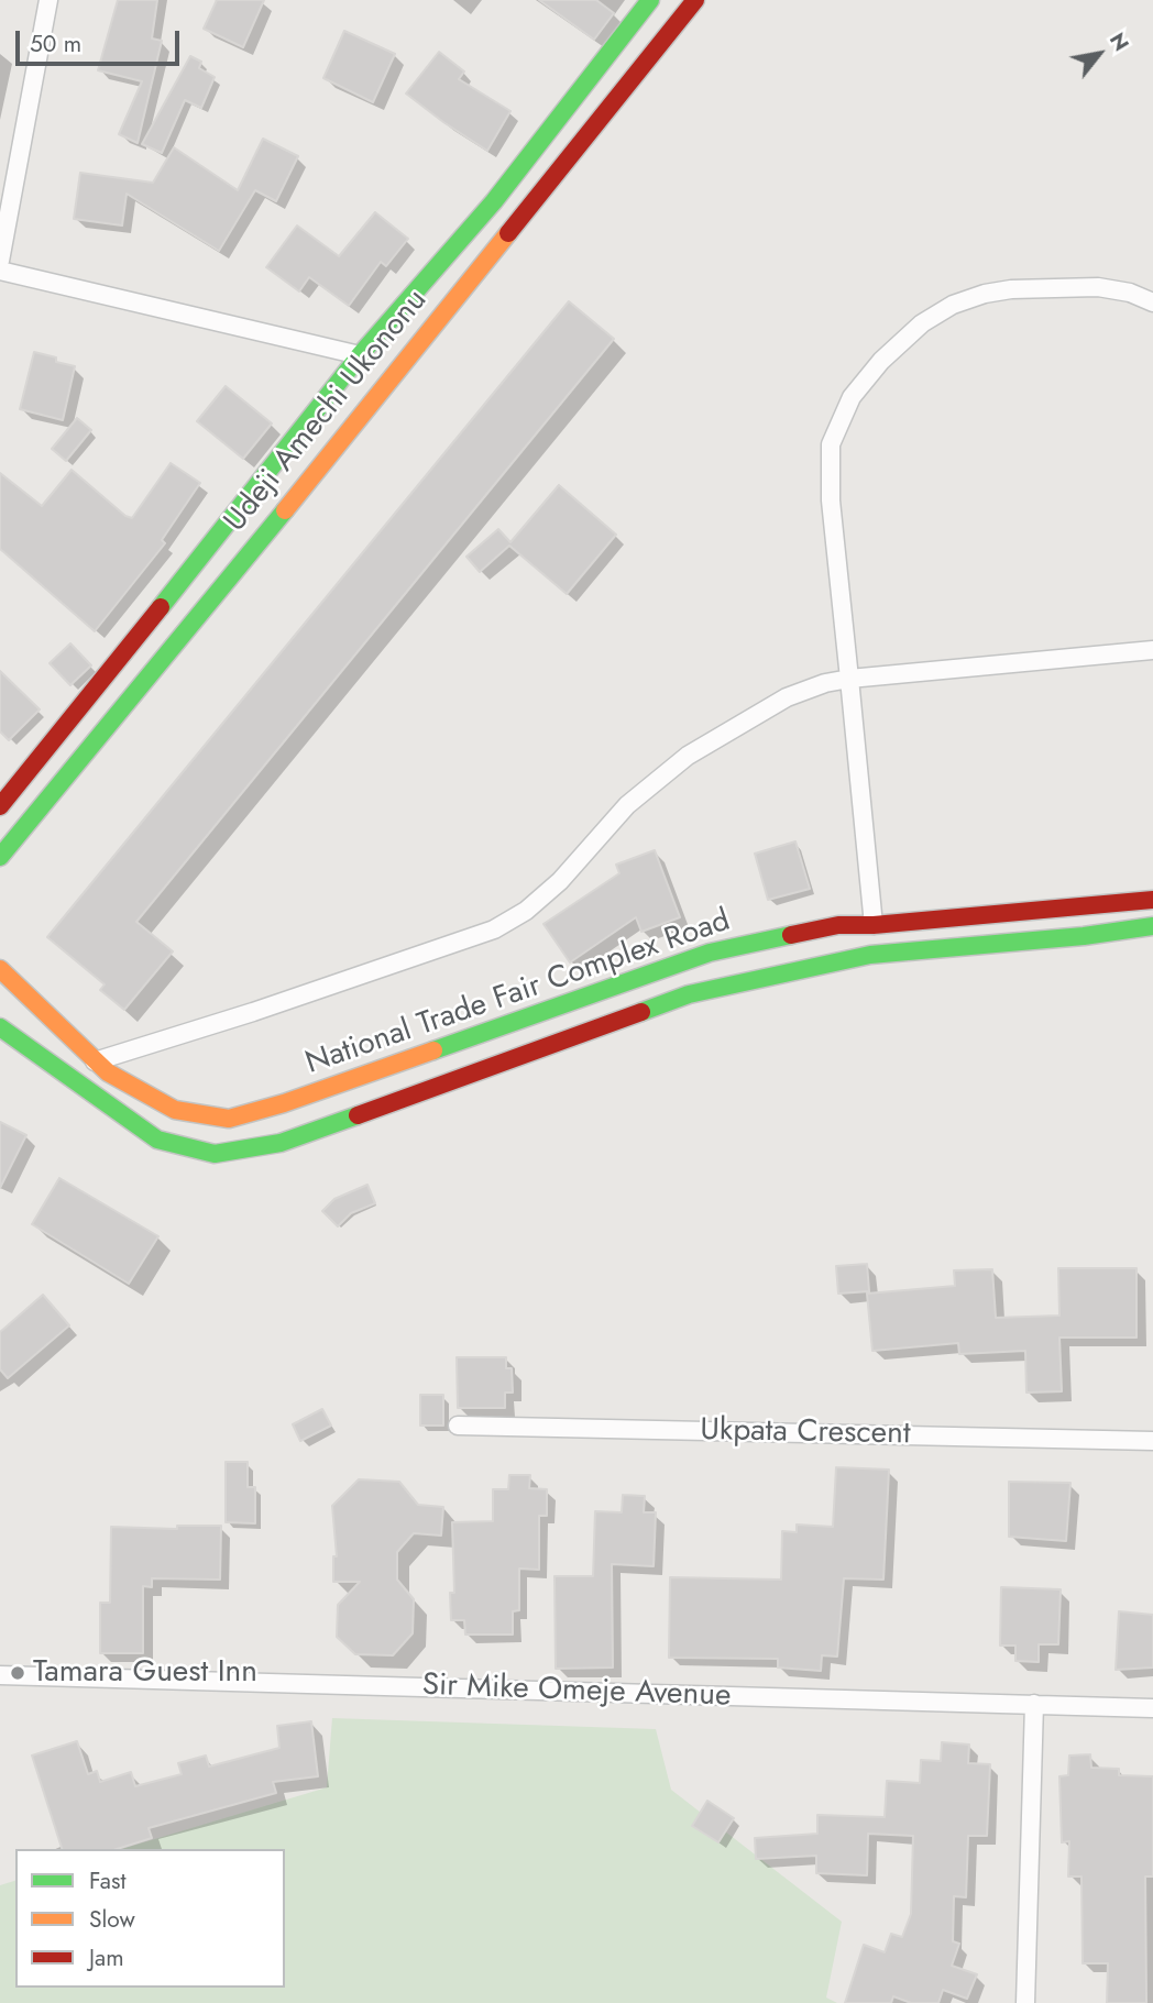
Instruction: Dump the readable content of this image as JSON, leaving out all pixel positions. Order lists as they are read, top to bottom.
{
  "streets": {
    "main road": ["Udeji Amechi Ukononu", "National Trade Fair Complex Road"],
    "street": ["Ukpata Crescent", "Sir Mike Omeje Avenue"]
  },
  "places": ["Tamara Guest Inn"],
  "legend": ["Fast", "Slow", "Jam"],
  "scale_bar": "50 m",
  "north": "top right"
}
